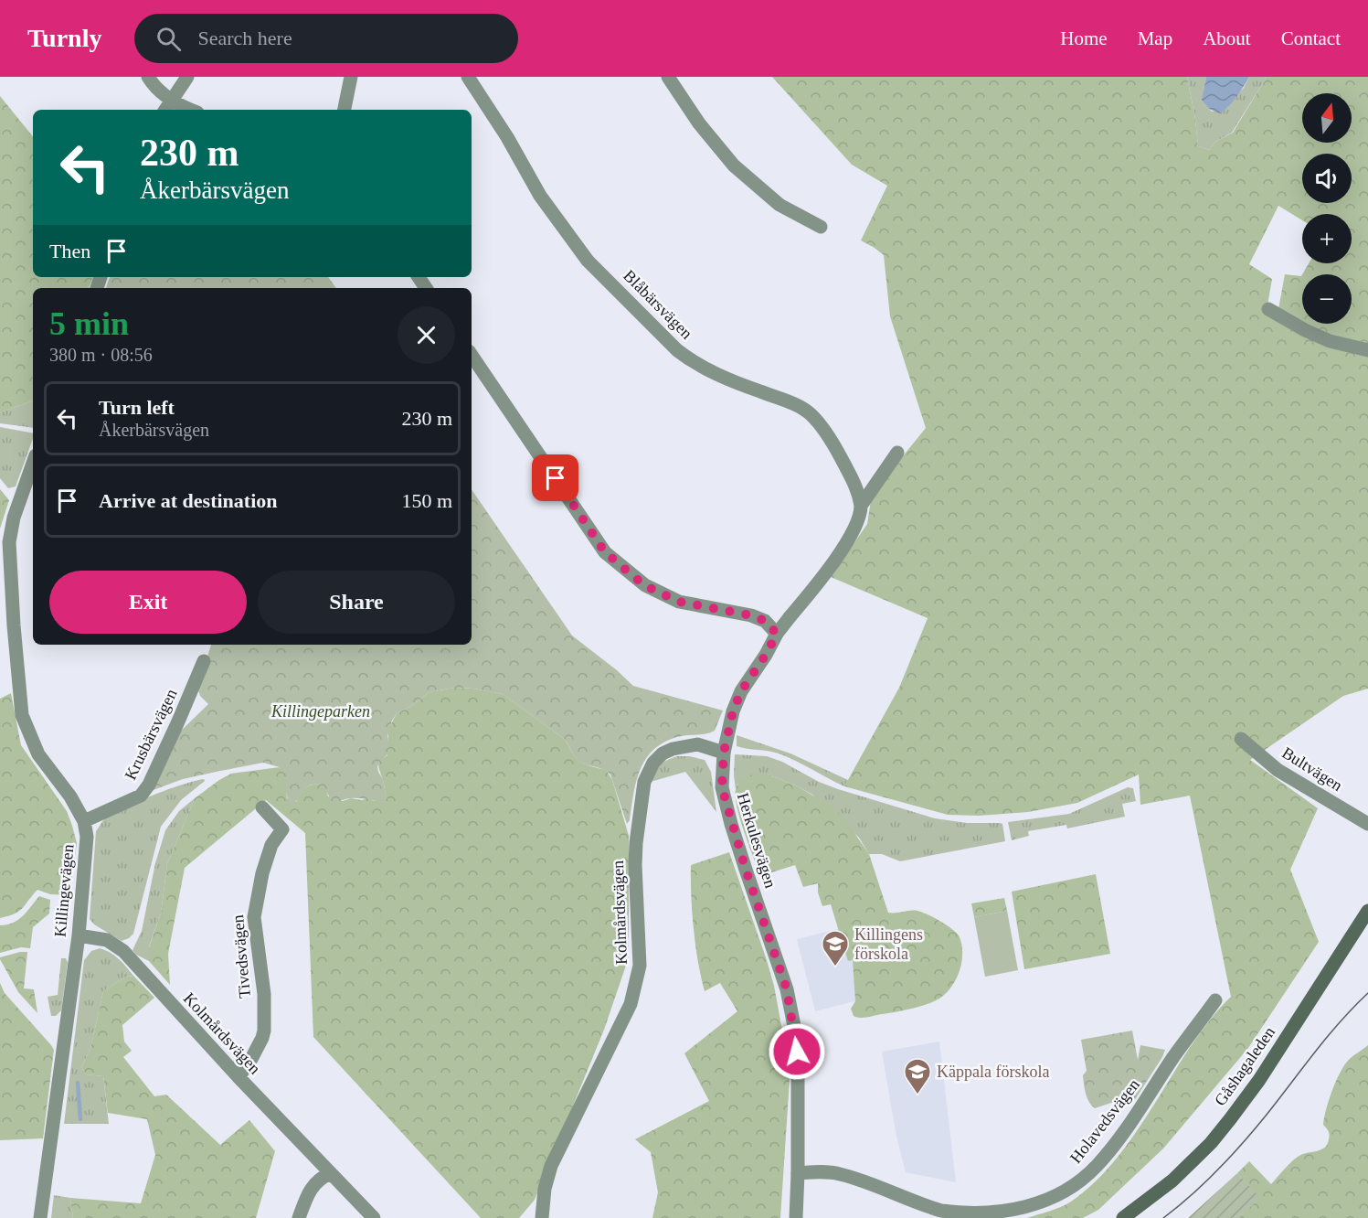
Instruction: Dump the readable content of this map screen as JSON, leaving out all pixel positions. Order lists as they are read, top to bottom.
{
  "streets": {
    "main road": ["Gåshagaleden"],
    "street": [
      "Blåbärsvägen",
      "Krusbärsvägen",
      "Bultvägen",
      "Herkulesvägen",
      "Killingevägen",
      "Kolmårdsvägen",
      "Tivedsvägen",
      "Holavedsvägen"
    ]
  },
  "crossings": [
    ["Blåbärsvägen", "Herkulesvägen"],
    ["Krusbärsvägen", "Killingevägen"],
    ["Herkulesvägen", "Kolmårdsvägen"],
    ["Herkulesvägen", "Holavedsvägen"],
    ["Killingevägen", "Kolmårdsvägen"],
    ["Kolmårdsvägen", "Tivedsvägen"]
  ],
  "parks": ["Killingeparken"],
  "places": {
    "school or university": ["Killingens förskola", "Käppala förskola"]
  },
  "north": "top",
  "page": {
    "header": "Turnly",
    "search": "Search here",
    "nav": [
      "Home",
      "Map",
      "About",
      "Contact"
    ],
    "map_buttons": ["+", "−"],
    "turn": ["230 m", "Åkerbärsvägen"],
    "then": "Then",
    "heading": ["5 min", "380 m · 08:56"],
    "list": [
      {
        "name": "Turn left",
        "note": "Åkerbärsvägen",
        "value": "230 m"
      },
      {
        "name": "Arrive at destination",
        "value": "150 m"
      }
    ],
    "buttons": ["Exit", "Share"]
  }
}
